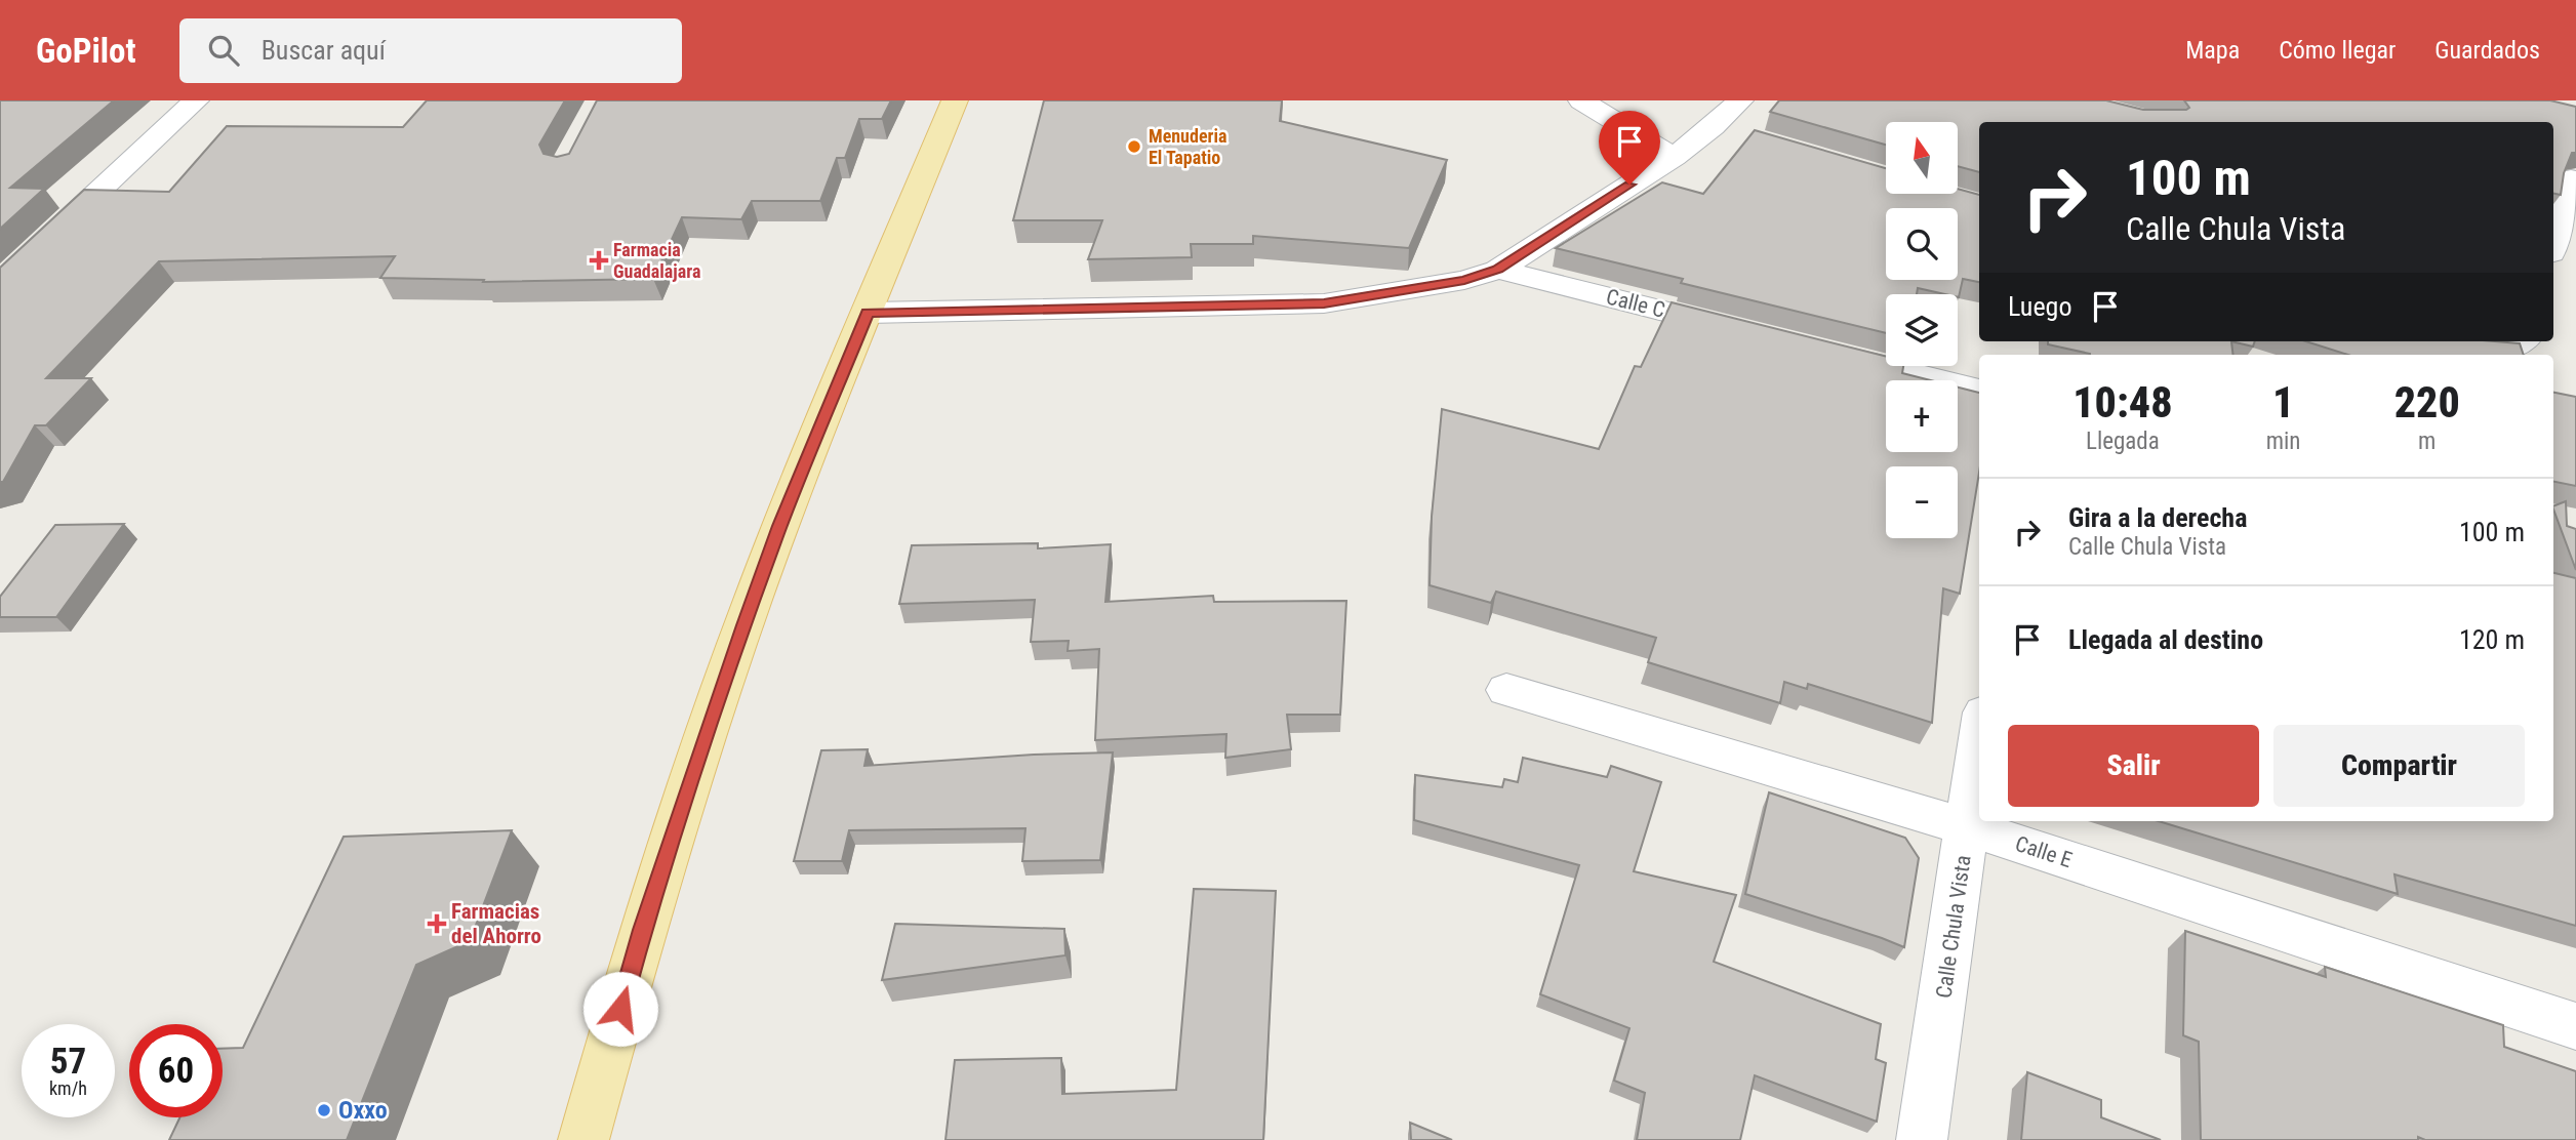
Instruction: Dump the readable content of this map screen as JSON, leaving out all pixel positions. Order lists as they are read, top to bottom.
{
  "streets": {
    "street": ["Calle C", "Calle E", "Calle Chula Vista"]
  },
  "crossings": [
    ["Calle E", "Calle Chula Vista"]
  ],
  "places": {
    "other": ["Menuderia El Tapatio", "Oxxo"],
    "health": ["Farmacia Guadalajara", "Farmacias del Ahorro"]
  },
  "north": "top",
  "page": {
    "header": "GoPilot",
    "search": "Buscar aquí",
    "nav": ["Mapa", "Cómo llegar", "Guardados"],
    "map_buttons": ["+", "−"],
    "turn": ["100 m", "Calle Chula Vista"],
    "then": "Luego",
    "eta": [
      "10:48",
      "Llegada",
      "1",
      "min",
      "220",
      "m"
    ],
    "list": [
      {
        "name": "Gira a la derecha",
        "note": "Calle Chula Vista",
        "value": "100 m"
      },
      {
        "name": "Llegada al destino",
        "value": "120 m"
      }
    ],
    "buttons": ["Salir", "Compartir"],
    "speed": "57 km/h",
    "limit": "60"
  }
}
